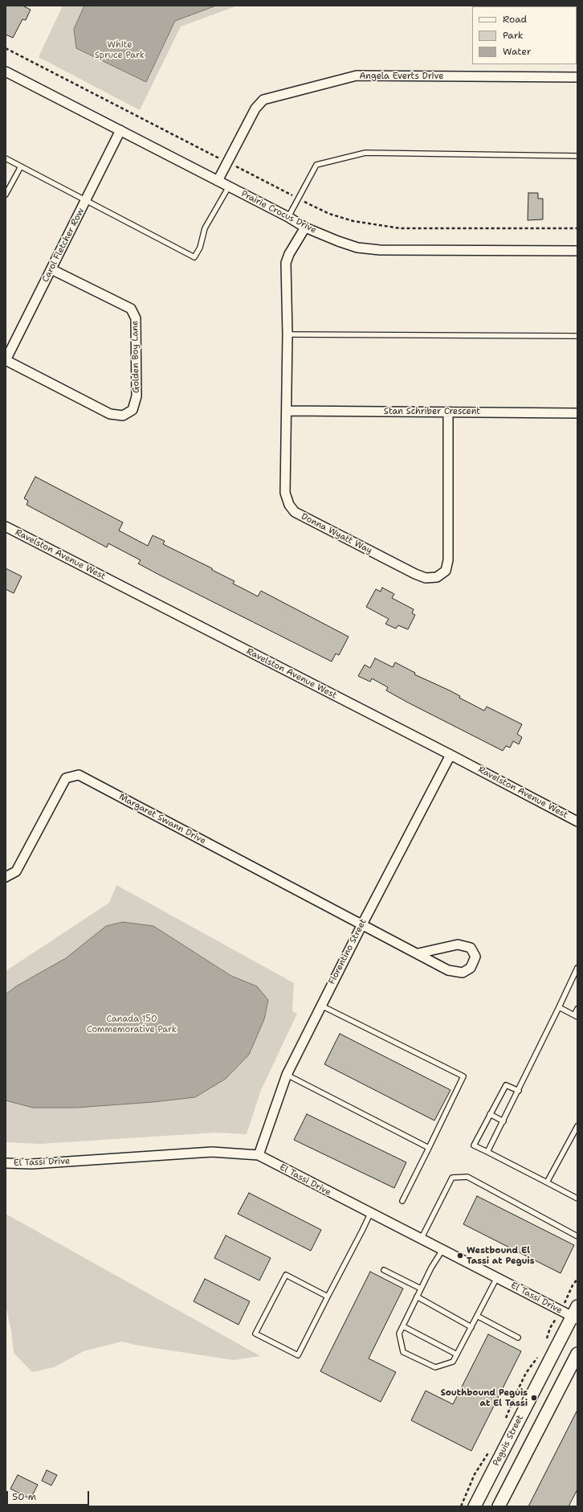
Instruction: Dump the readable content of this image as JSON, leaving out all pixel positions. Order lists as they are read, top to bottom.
{
  "streets": {
    "street": [
      "Angela Everts Drive",
      "Prairie Crocus Drive",
      "Carol Fletcher Row",
      "Golden Boy Lane",
      "Stan Schriber Crescent",
      "Donna Wyatt Way",
      "Ravelston Avenue West",
      "Margaret Swann Drive",
      "Fiorentino Street",
      "El Tassi Drive",
      "Peguis Street"
    ]
  },
  "crossings": [
    ["Angela Everts Drive", "Prairie Crocus Drive"],
    ["Prairie Crocus Drive", "Carol Fletcher Row"],
    ["Prairie Crocus Drive", "Donna Wyatt Way"],
    ["Carol Fletcher Row", "Golden Boy Lane"],
    ["Stan Schriber Crescent", "Donna Wyatt Way"],
    ["Ravelston Avenue West", "Fiorentino Street"],
    ["Margaret Swann Drive", "Fiorentino Street"],
    ["Fiorentino Street", "El Tassi Drive"],
    ["El Tassi Drive", "Peguis Street"]
  ],
  "parks": ["White Spruce Park", "Canada 150 Commemorative Park"],
  "places": ["Westbound El Tassi at Peguis", "Southbound Peguis at El Tassi"],
  "legend": ["Road", "Park", "Water"],
  "scale_bar": "50 m"
}
